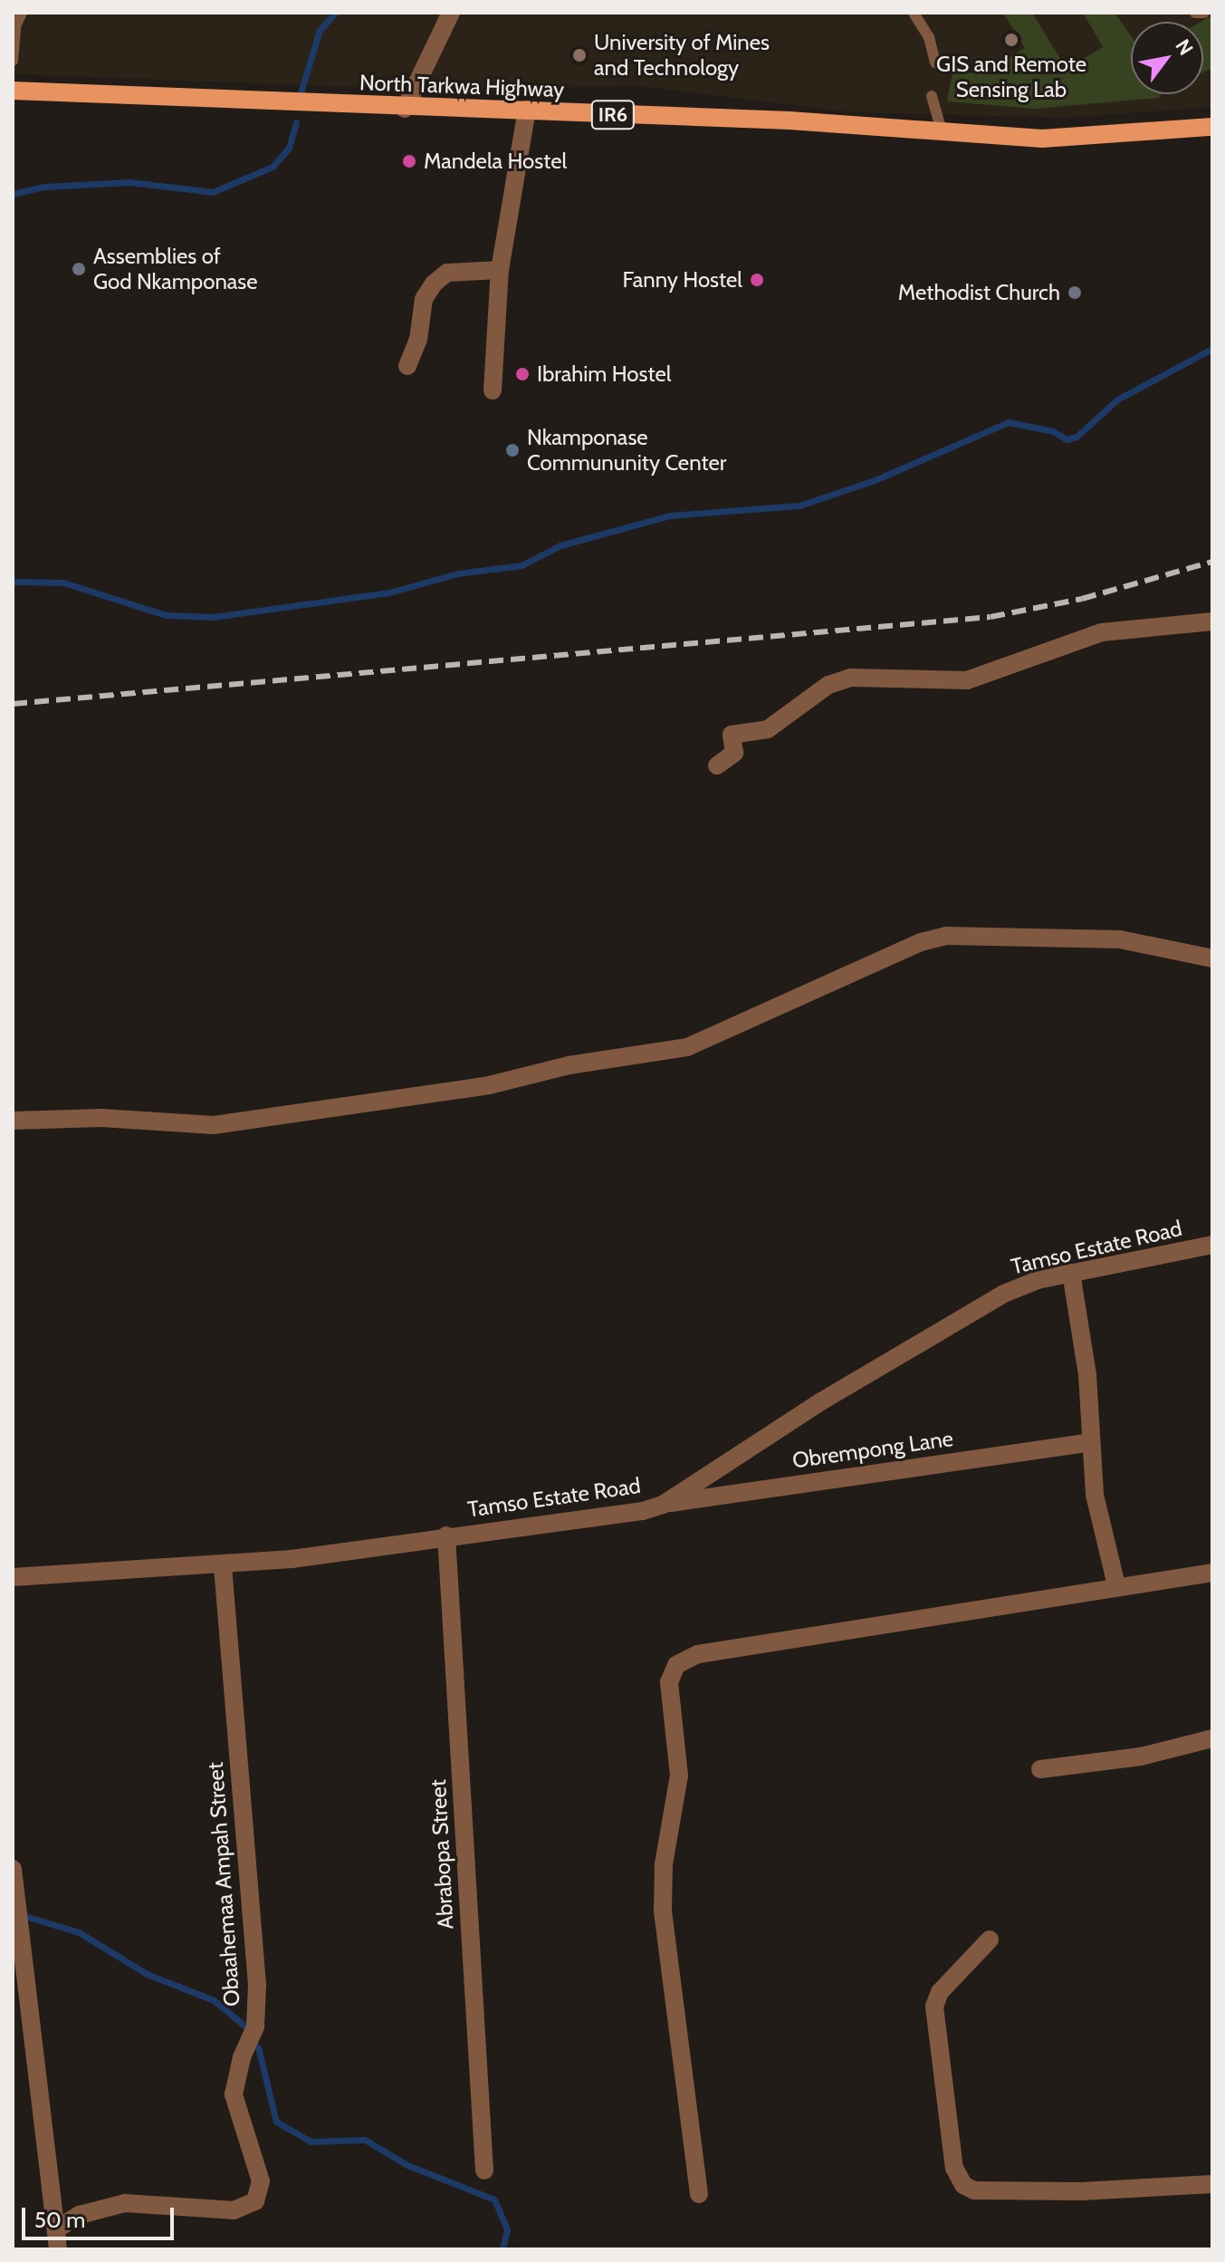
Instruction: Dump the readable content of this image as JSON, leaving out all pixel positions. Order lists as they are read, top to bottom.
{
  "streets": {
    "main road": ["North Tarkwa Highway", "IR6"],
    "street": [
      "Tamso Estate Road",
      "Obrempong Lane",
      "Abrabopa Street",
      "Obaahemaa Ampah Street"
    ]
  },
  "crossings": [
    ["Tamso Estate Road", "Obrempong Lane"],
    ["Tamso Estate Road", "Abrabopa Street"],
    ["Tamso Estate Road", "Obaahemaa Ampah Street"]
  ],
  "places": [
    "GIS and Remote Sensing Lab",
    "University of Mines and Technology",
    "Mandela Hostel",
    "Assemblies of God Nkamponase",
    "Fanny Hostel",
    "Methodist Church",
    "Ibrahim Hostel",
    "Nkamponase Commununity Center"
  ],
  "scale_bar": "50 m",
  "north": "top right"
}
